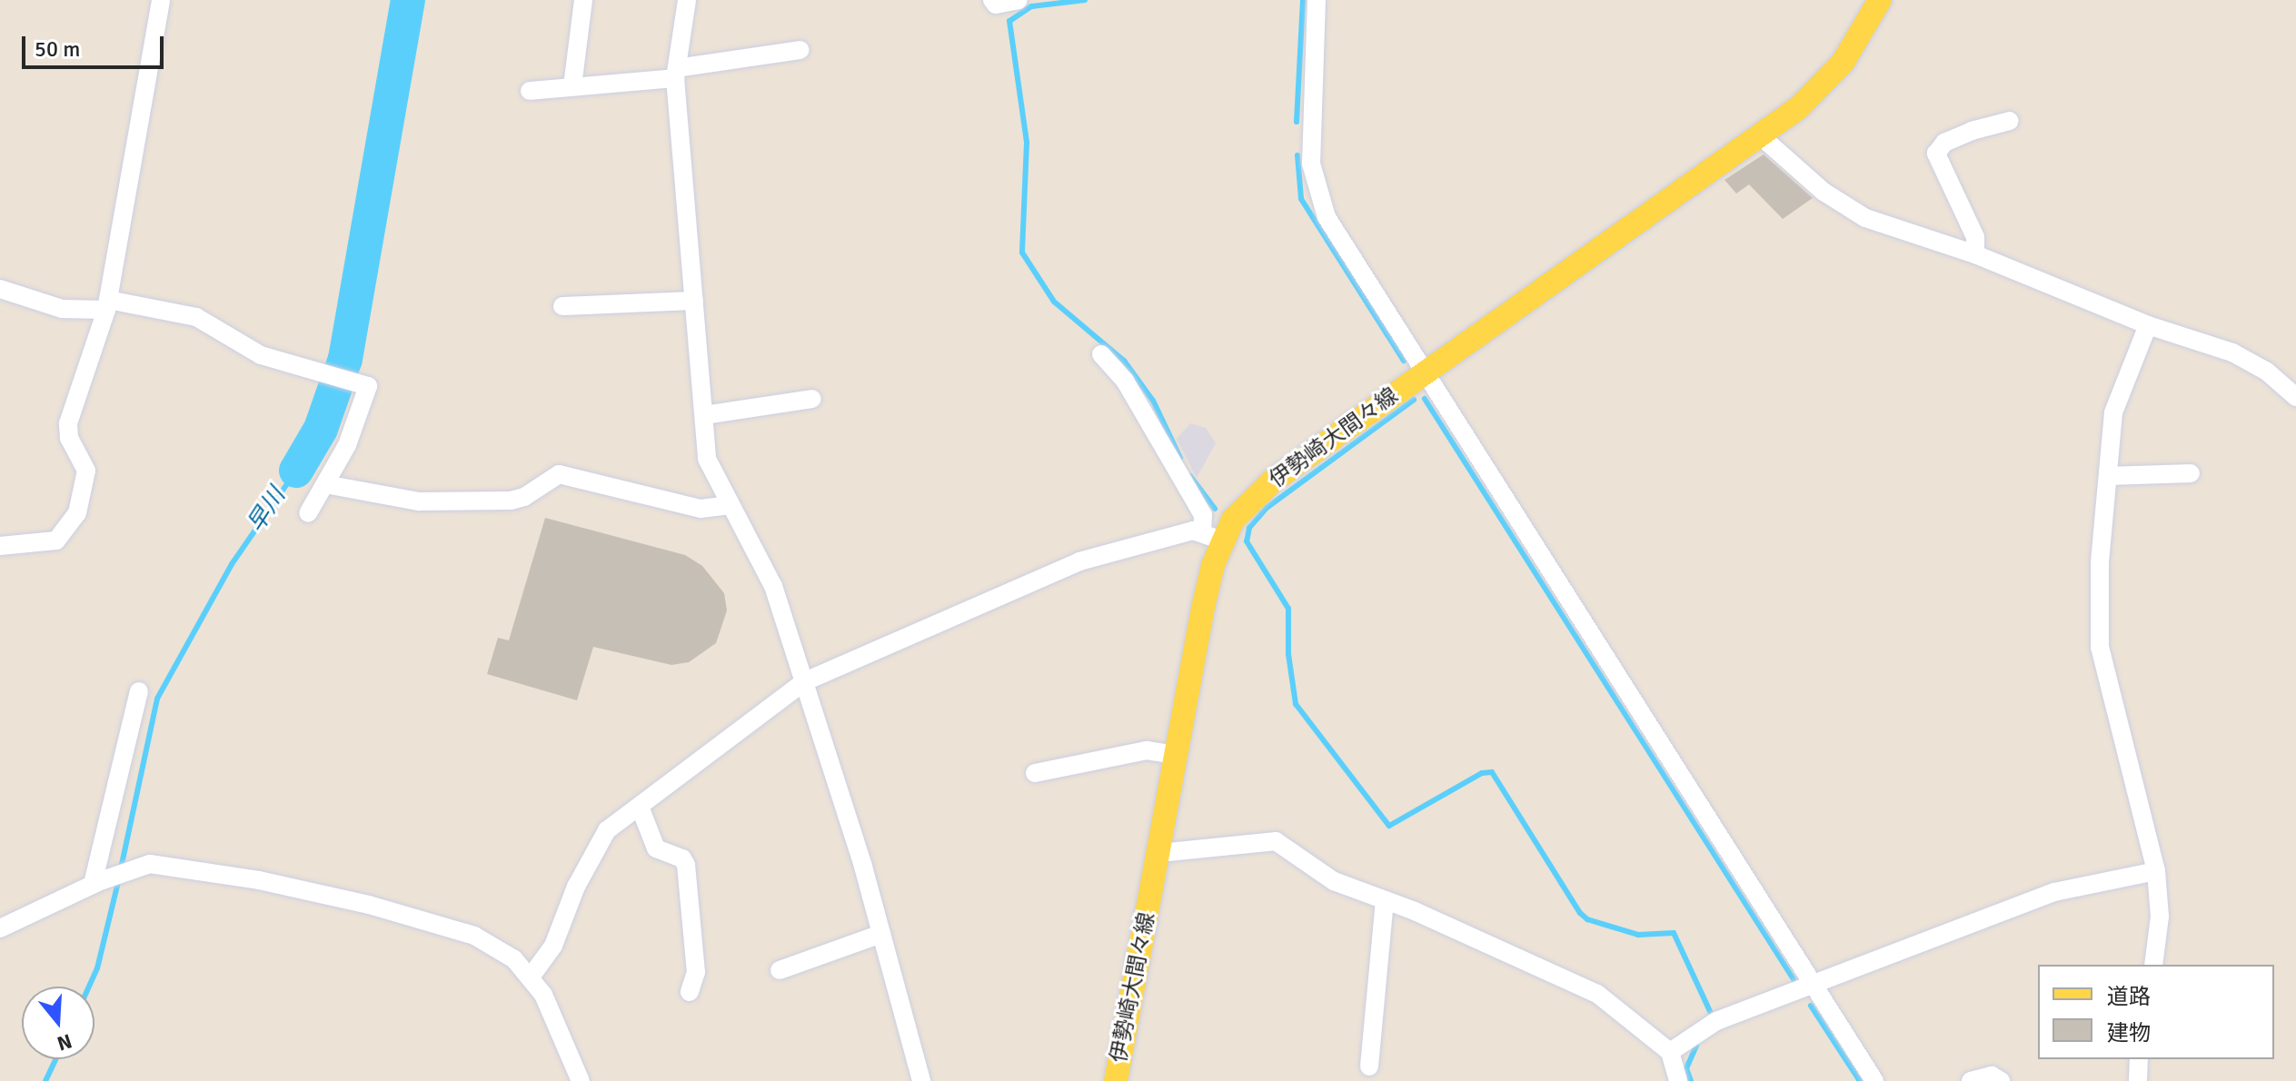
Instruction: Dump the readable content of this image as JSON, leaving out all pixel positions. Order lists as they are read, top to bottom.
{
  "streets": {
    "main road": ["伊勢崎大間々線"]
  },
  "water": ["早川"],
  "legend": ["道路", "建物"],
  "scale_bar": "50 m",
  "north": "bottom"
}
